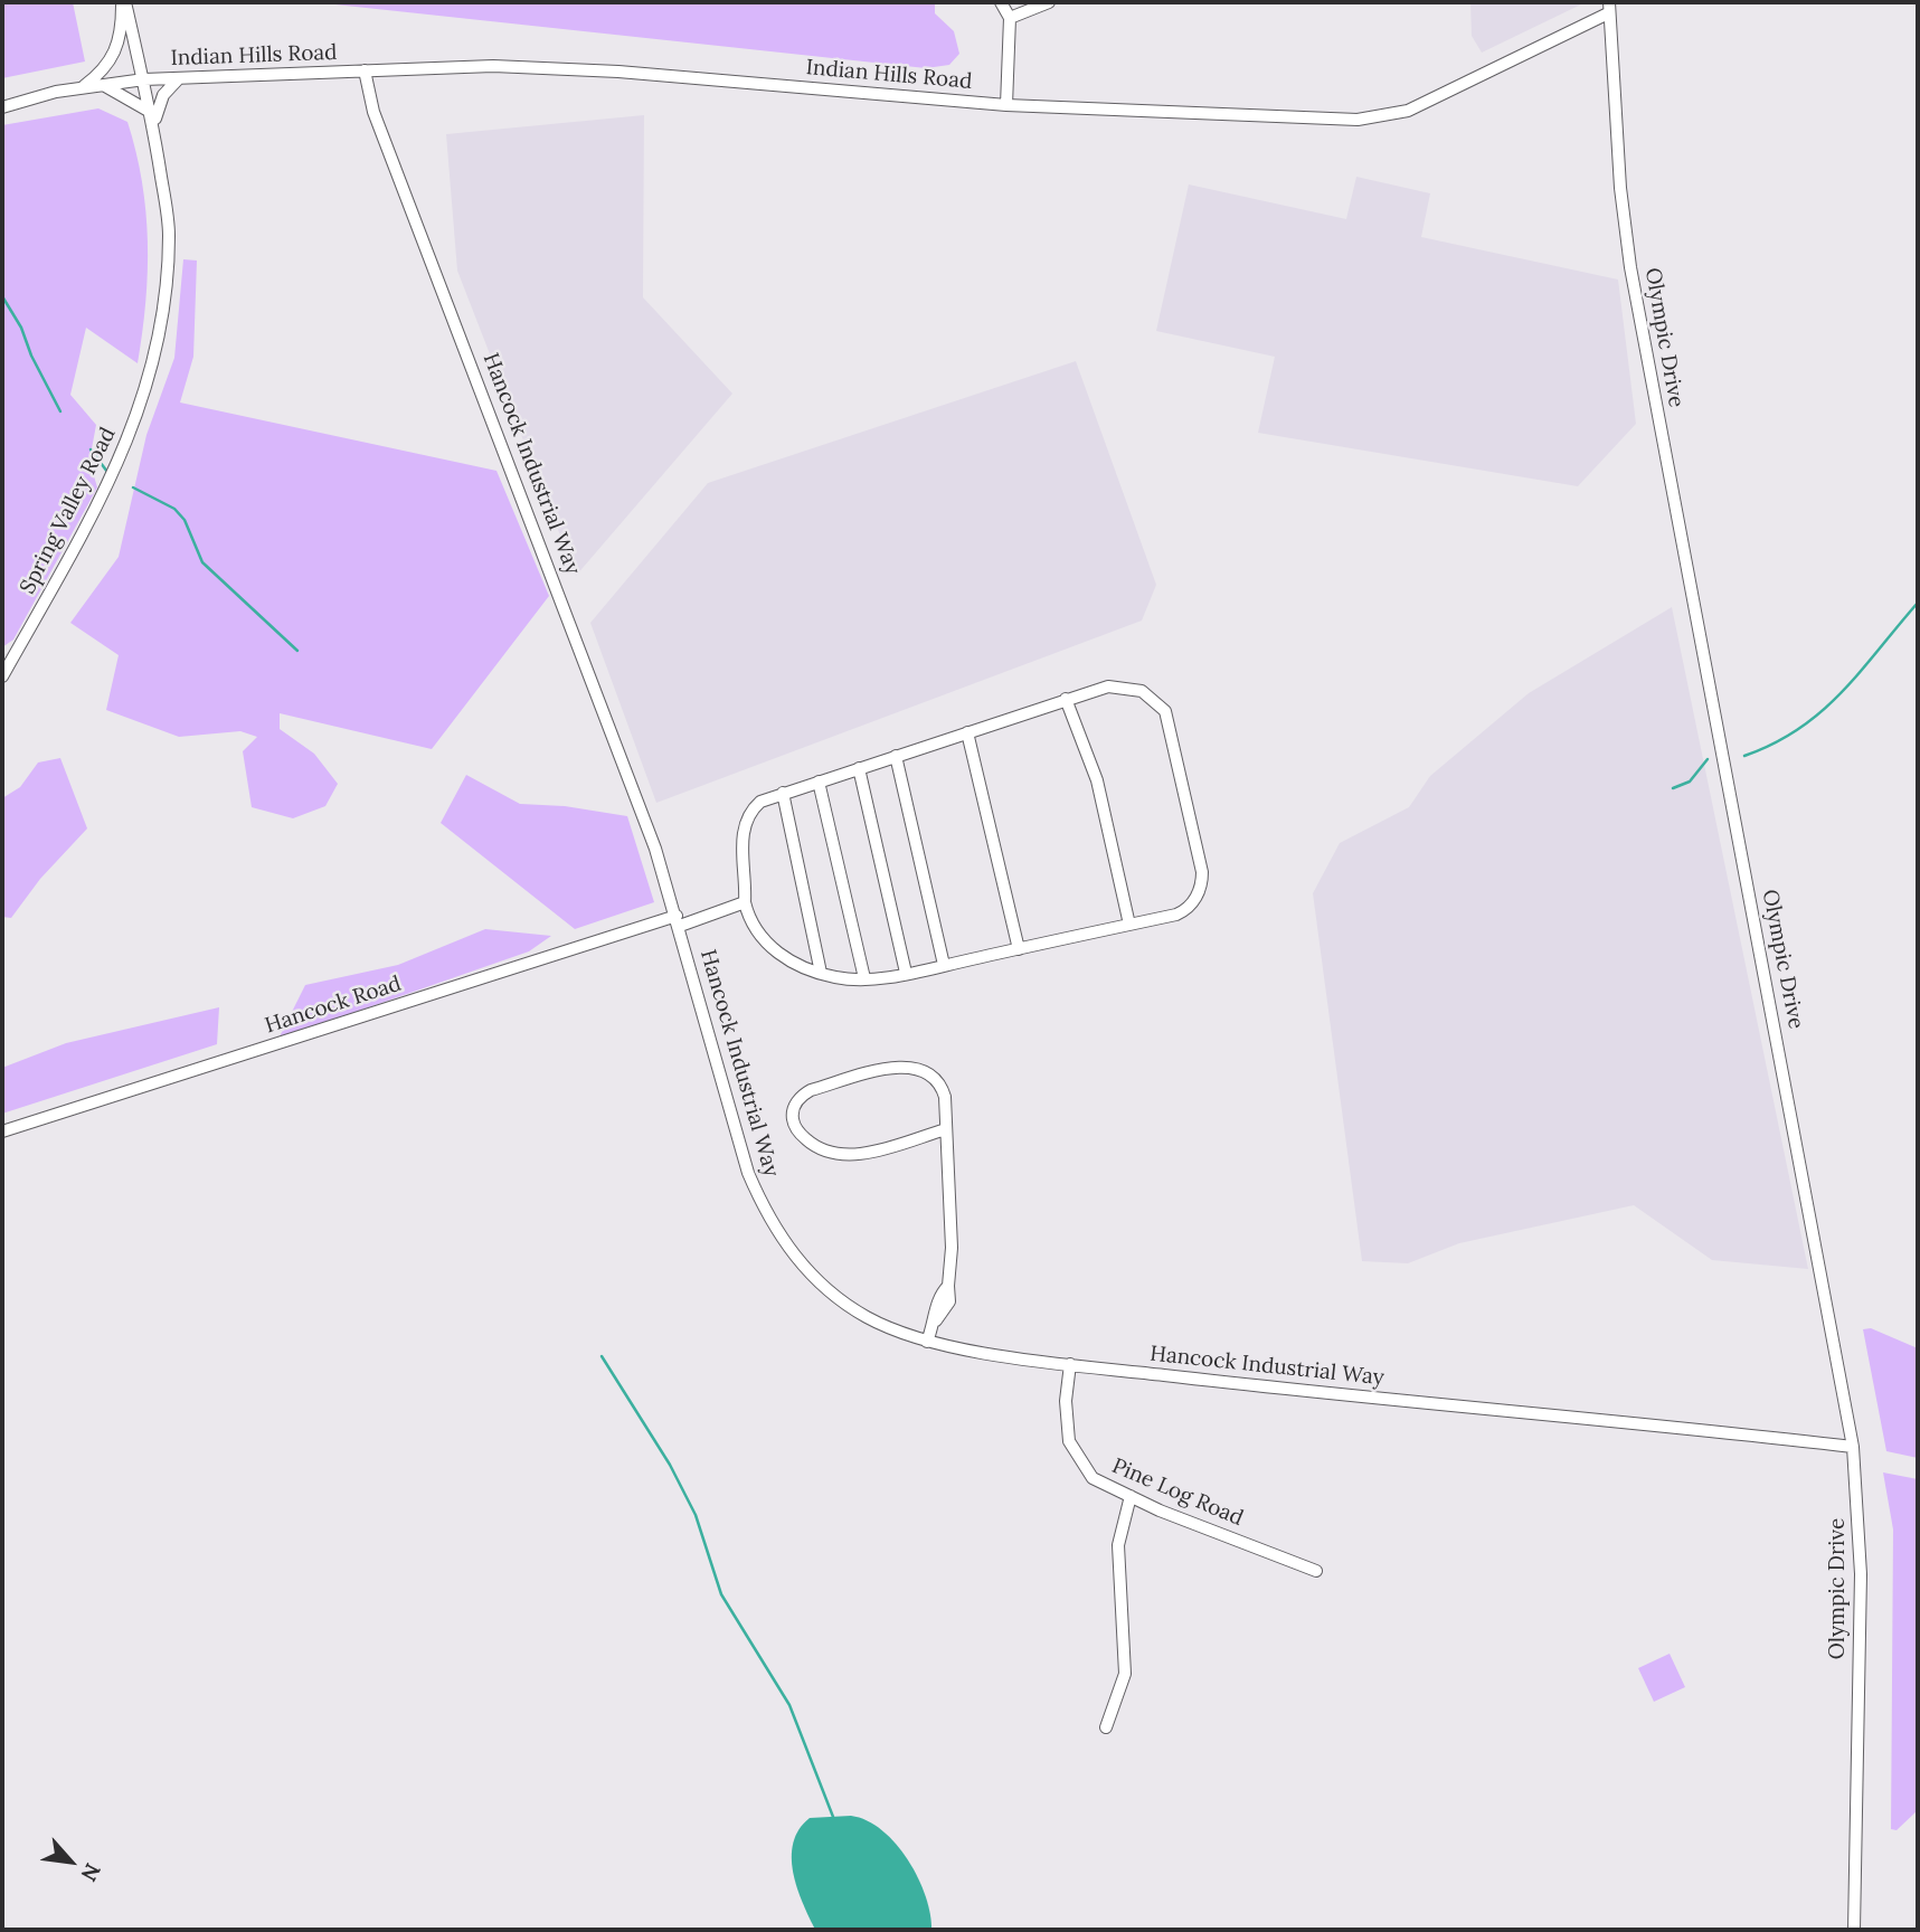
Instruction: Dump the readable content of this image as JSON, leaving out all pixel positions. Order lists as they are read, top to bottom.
{
  "streets": {
    "street": [
      "Indian Hills Road",
      "Olympic Drive",
      "Hancock Industrial Way",
      "Spring Valley Road",
      "Hancock Road",
      "Pine Log Road"
    ]
  },
  "crossings": [
    ["Indian Hills Road", "Olympic Drive"],
    ["Indian Hills Road", "Hancock Industrial Way"],
    ["Indian Hills Road", "Spring Valley Road"],
    ["Olympic Drive", "Hancock Industrial Way"],
    ["Hancock Industrial Way", "Hancock Road"],
    ["Hancock Industrial Way", "Pine Log Road"]
  ],
  "north": "bottom right"
}
